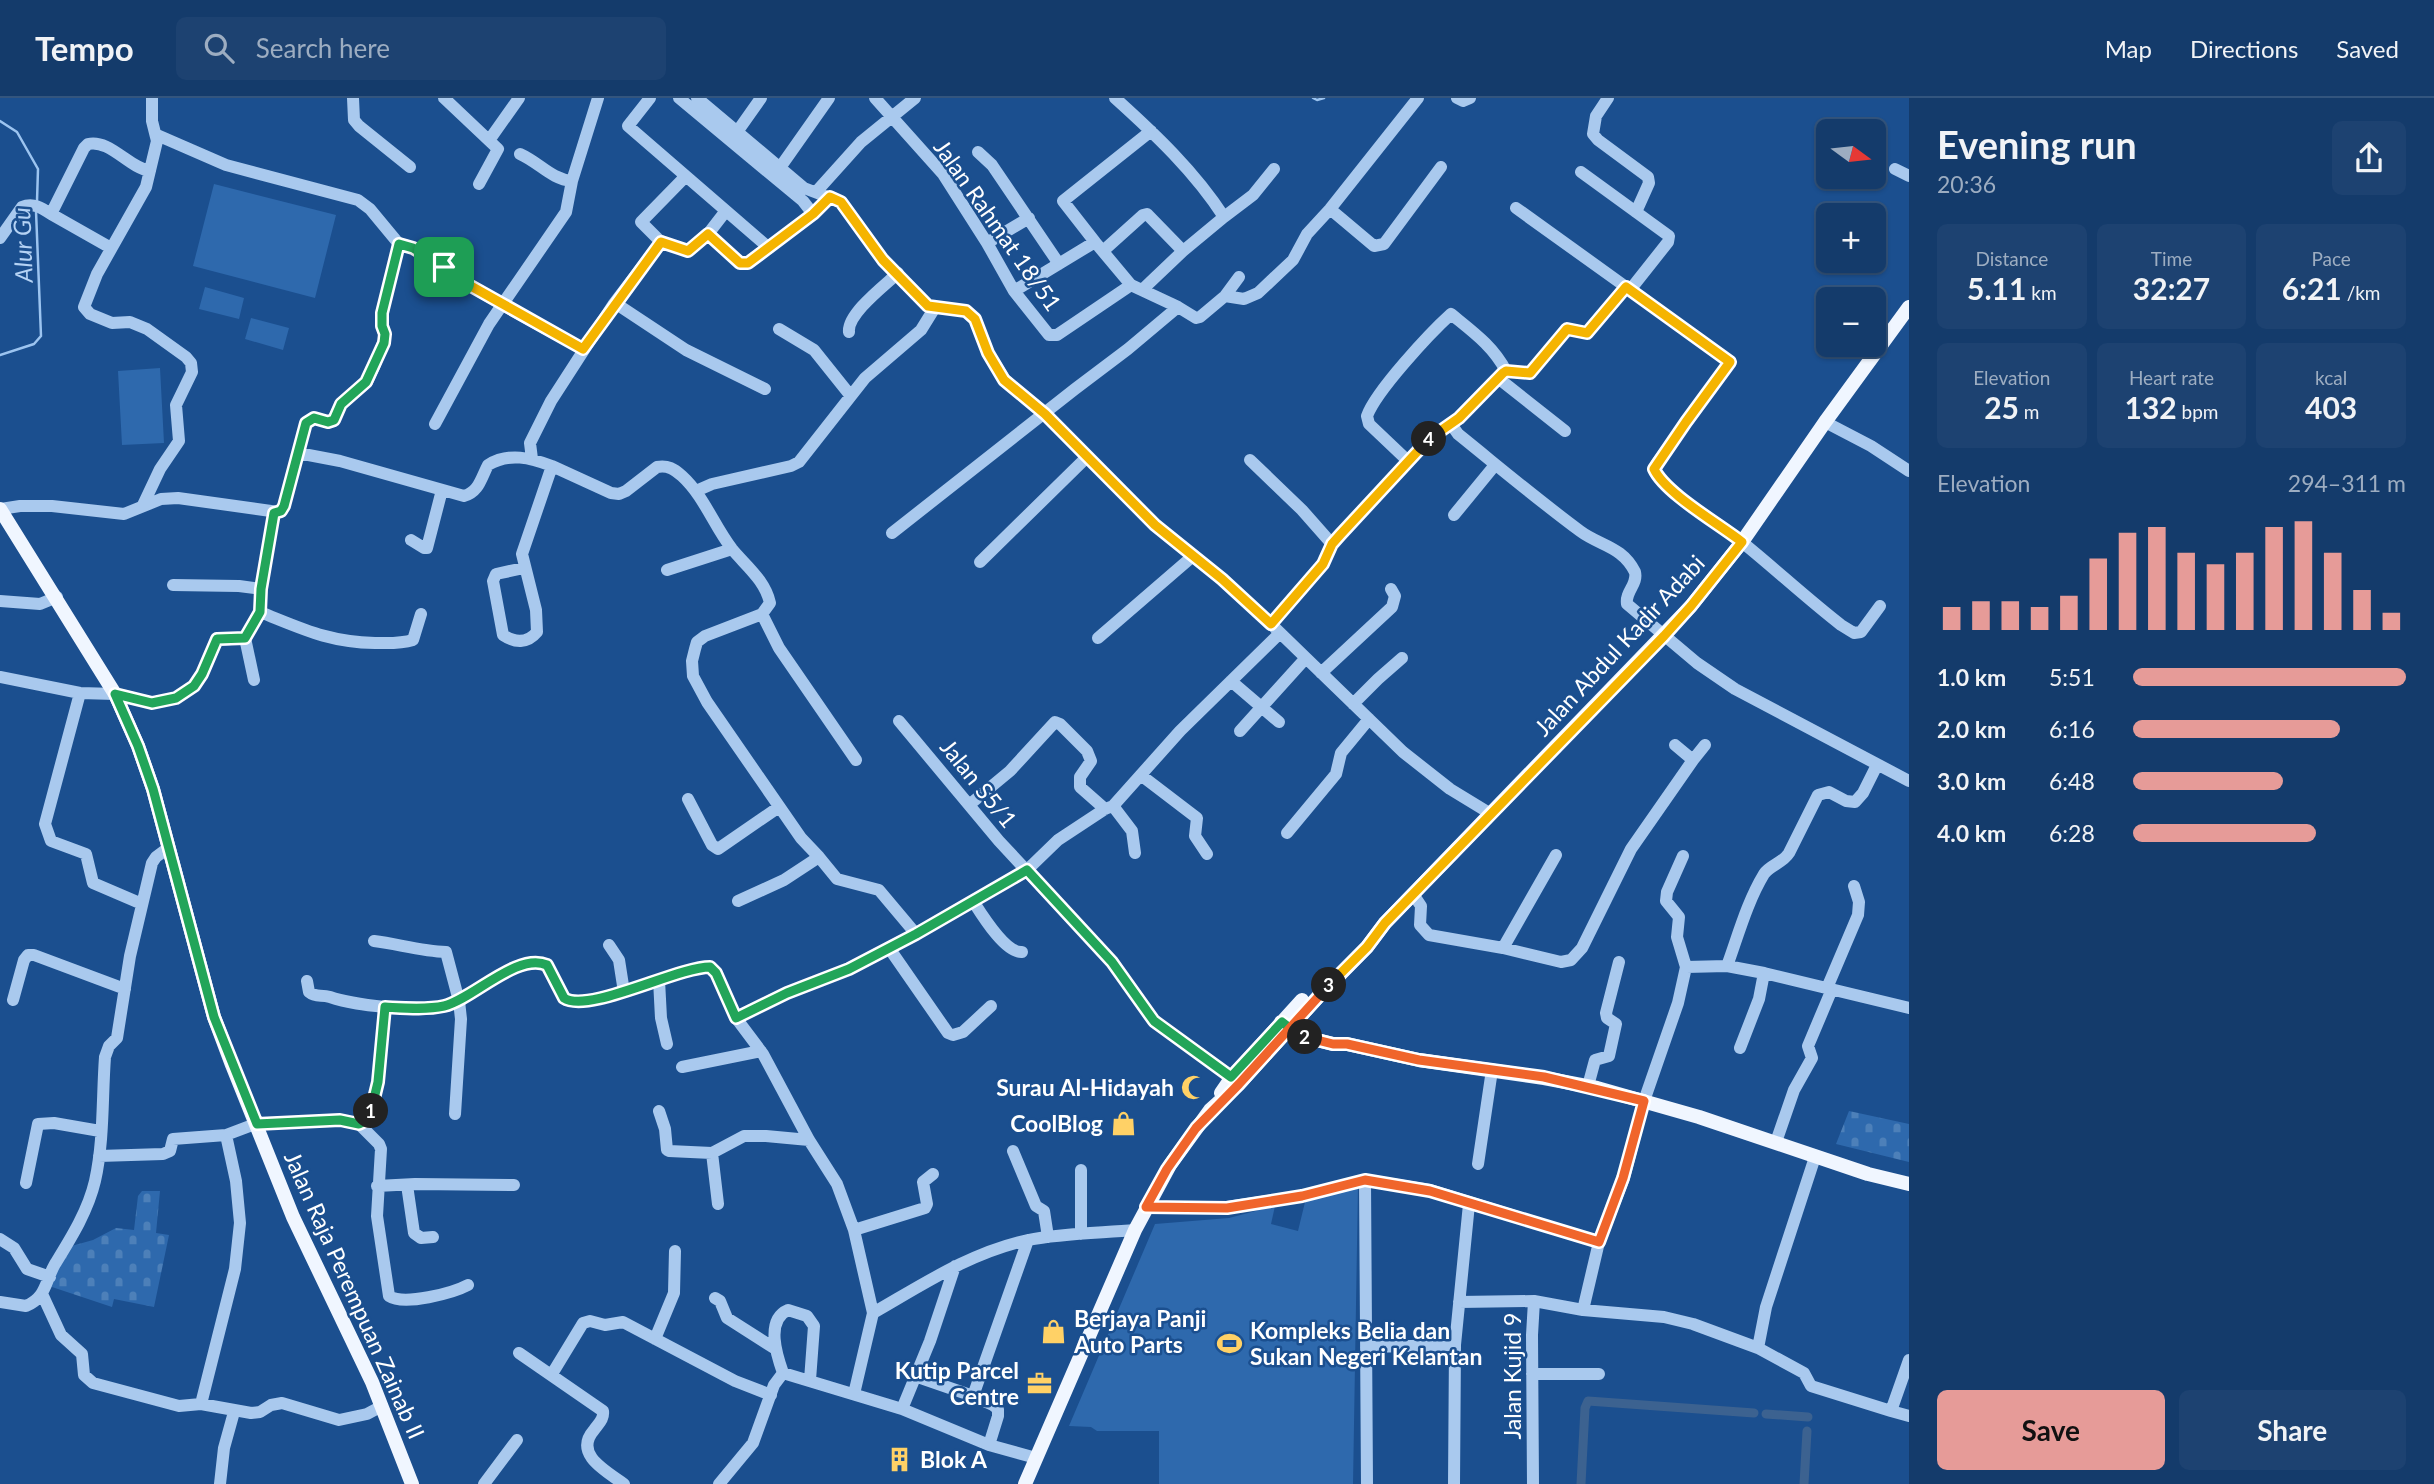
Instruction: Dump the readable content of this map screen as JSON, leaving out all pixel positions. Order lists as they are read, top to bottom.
{
  "streets": {
    "main road": ["Jalan Abdul Kadir Adabi", "Jalan Raja Perempuan Zainab II"],
    "street": ["Jalan Rahmat 18/51", "Jalan S5/1", "Jalan Kujid 9"]
  },
  "crossings": [
    ["Jalan Abdul Kadir Adabi", "Jalan S5/1"]
  ],
  "water": ["Alur Gu"],
  "places": {
    "mosque": ["Surau Al-Hidayah"],
    "shop": ["CoolBlog", "Berjaya Panji Auto Parts"],
    "sports": ["Kompleks Belia dan Sukan Negeri Kelantan"],
    "office": ["Kutip Parcel Centre"],
    "building": ["Blok A"]
  },
  "north": "right",
  "page": {
    "header": "Tempo",
    "search": "Search here",
    "nav": ["Map", "Directions", "Saved"],
    "heading": ["Evening run", "20:36"],
    "map_buttons": ["+", "−"],
    "stats": [
      ["Distance", "5.11 km"],
      ["Time", "32:27"],
      ["Pace", "6:21 /km"],
      ["Elevation", "25 m"],
      ["Heart rate", "132 bpm"],
      ["kcal", "403"]
    ],
    "pins": [
      "4",
      "3",
      "2",
      "1"
    ],
    "chart": ["Elevation", "294–311 m"],
    "list": [
      {
        "name": "1.0 km",
        "note": "5:51"
      },
      {
        "name": "2.0 km",
        "note": "6:16"
      },
      {
        "name": "3.0 km",
        "note": "6:48"
      },
      {
        "name": "4.0 km",
        "note": "6:28"
      }
    ],
    "buttons": ["Save", "Share"]
  }
}
